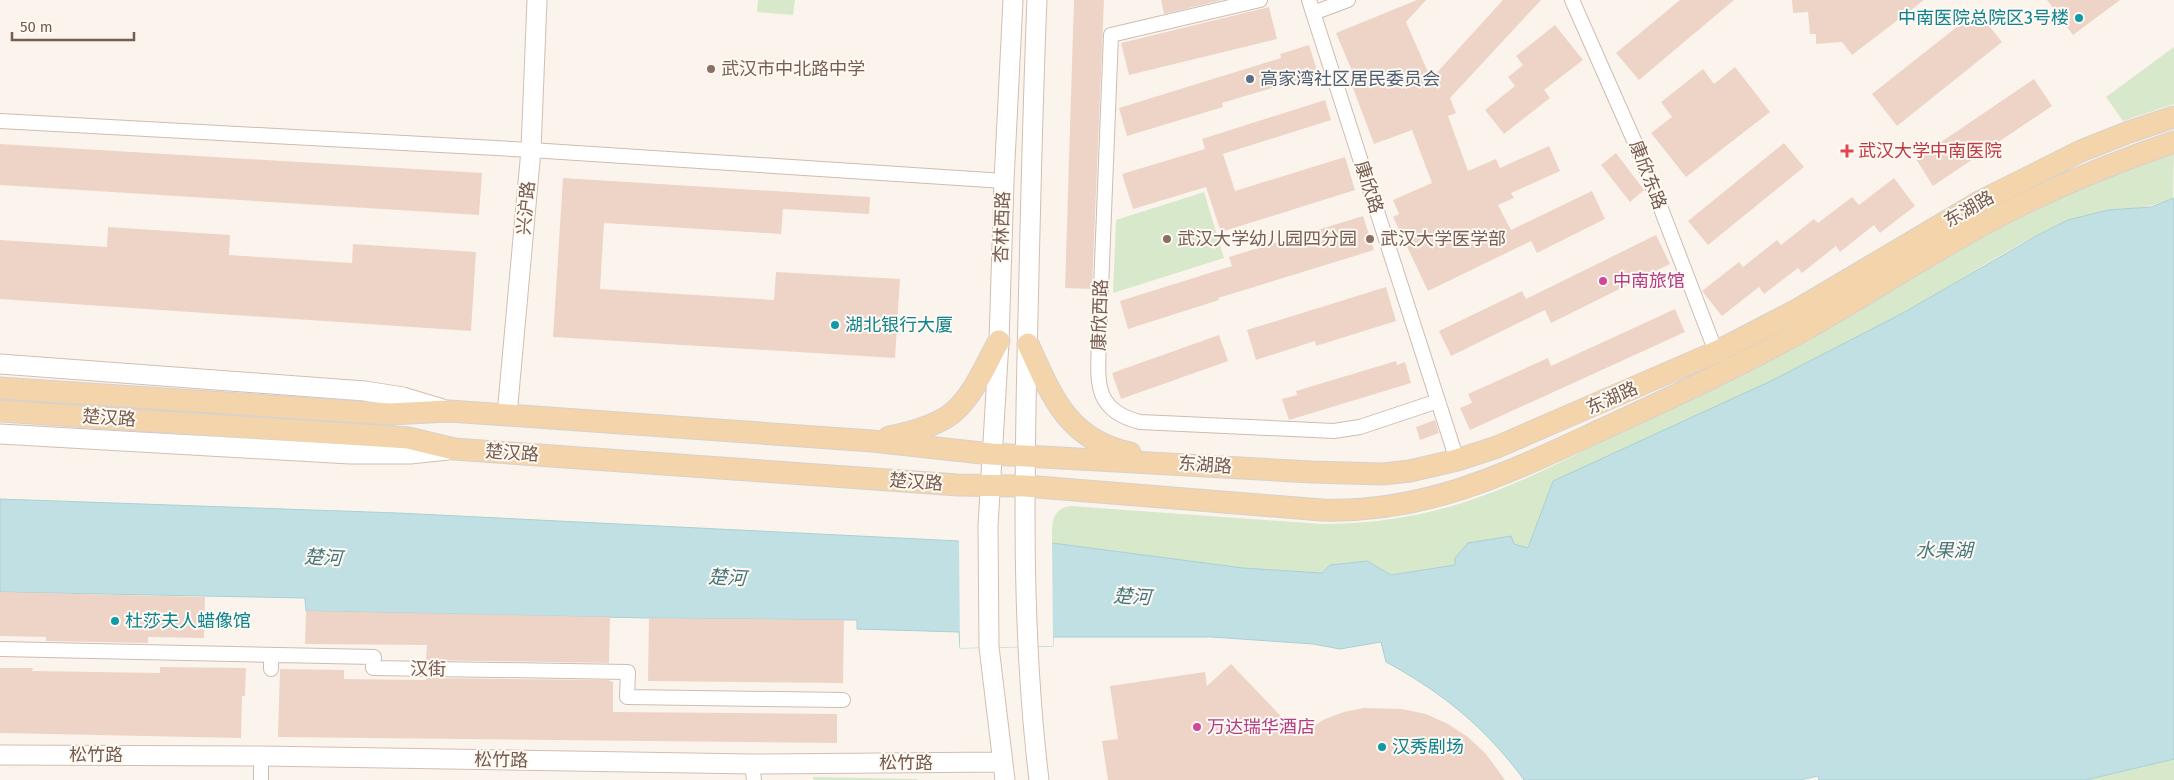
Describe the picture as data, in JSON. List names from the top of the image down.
{
  "streets": {
    "main road": [
      "兴沪路",
      "东湖路",
      "杏林西路",
      "楚汉路",
      "松竹路"
    ],
    "street": [
      "康欣东路",
      "康欣路",
      "康欣西路",
      "汉街"
    ]
  },
  "crossings": [
    ["康欣东路", "东湖路"],
    ["康欣路", "东湖路"],
    ["康欣路", "康欣西路"],
    ["兴沪路", "楚汉路"],
    ["东湖路", "杏林西路"],
    ["东湖路", "楚汉路"],
    ["杏林西路", "楚汉路"]
  ],
  "water": ["水果湖", "楚河"],
  "places": {
    "other": [
      "中南医院总院区3号楼",
      "武汉市中北路中学",
      "高家湾社区居民委员会",
      "武汉大学幼儿园四分园",
      "武汉大学医学部",
      "中南旅馆",
      "湖北银行大厦",
      "杜莎夫人蜡像馆",
      "万达瑞华酒店",
      "汉秀剧场"
    ],
    "health": ["武汉大学中南医院"]
  },
  "scale_bar": "50 m"
}
